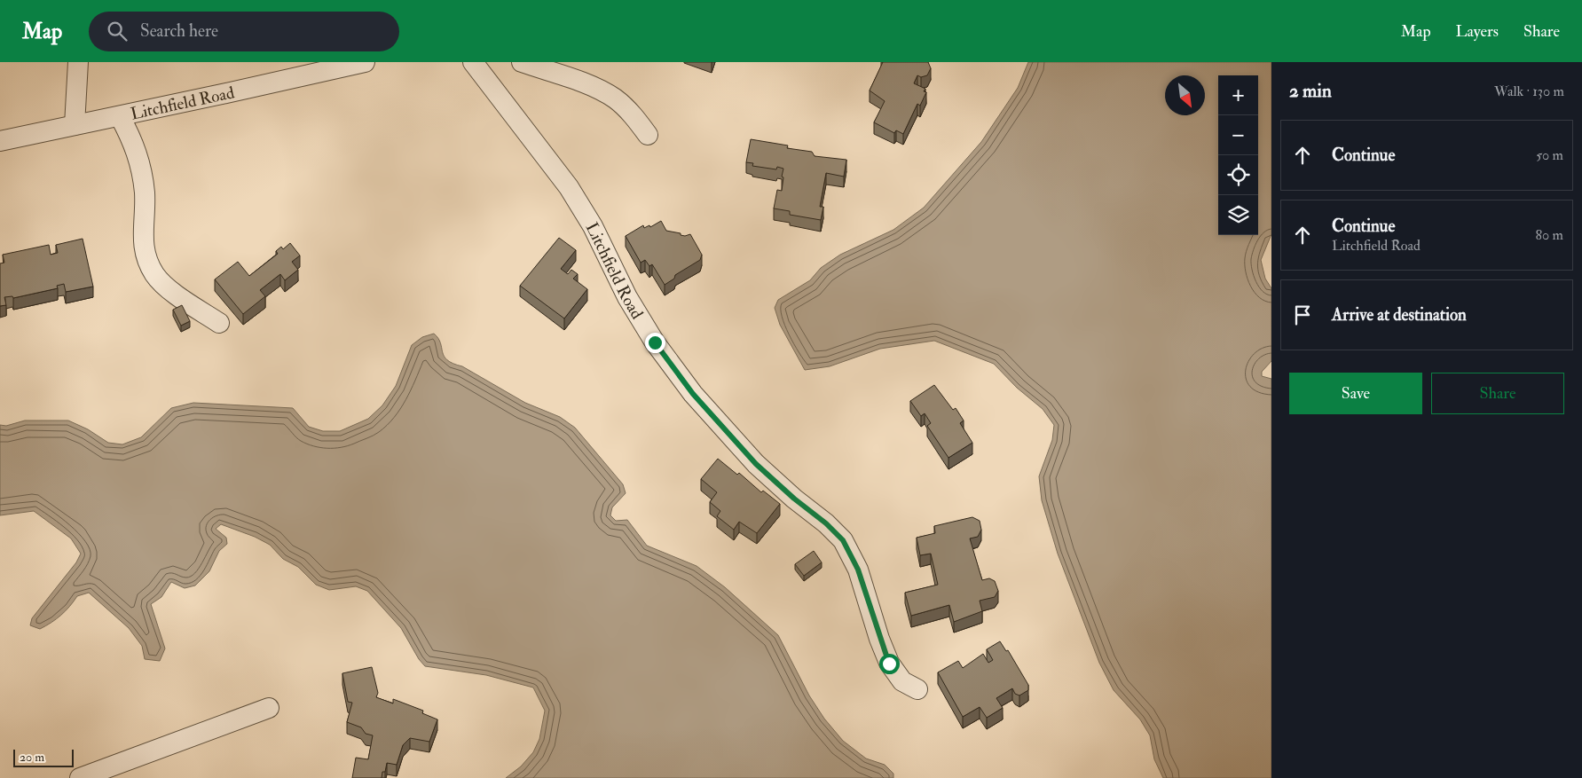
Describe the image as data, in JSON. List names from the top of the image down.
{
  "streets": {
    "street": ["Litchfield Road"]
  },
  "scale_bar": "20 m",
  "north": "bottom right",
  "page": {
    "header": "Map",
    "search": "Search here",
    "nav": ["Map", "Layers", "Share"],
    "heading": ["2 min", "Walk · 130 m"],
    "map_buttons": ["+", "−"],
    "list": [
      ["Continue", "50 m"],
      ["Continue", "Litchfield Road", "80 m"],
      "Arrive at destination"
    ],
    "buttons": ["Save", "Share"],
    "scale": "20 m"
  }
}
